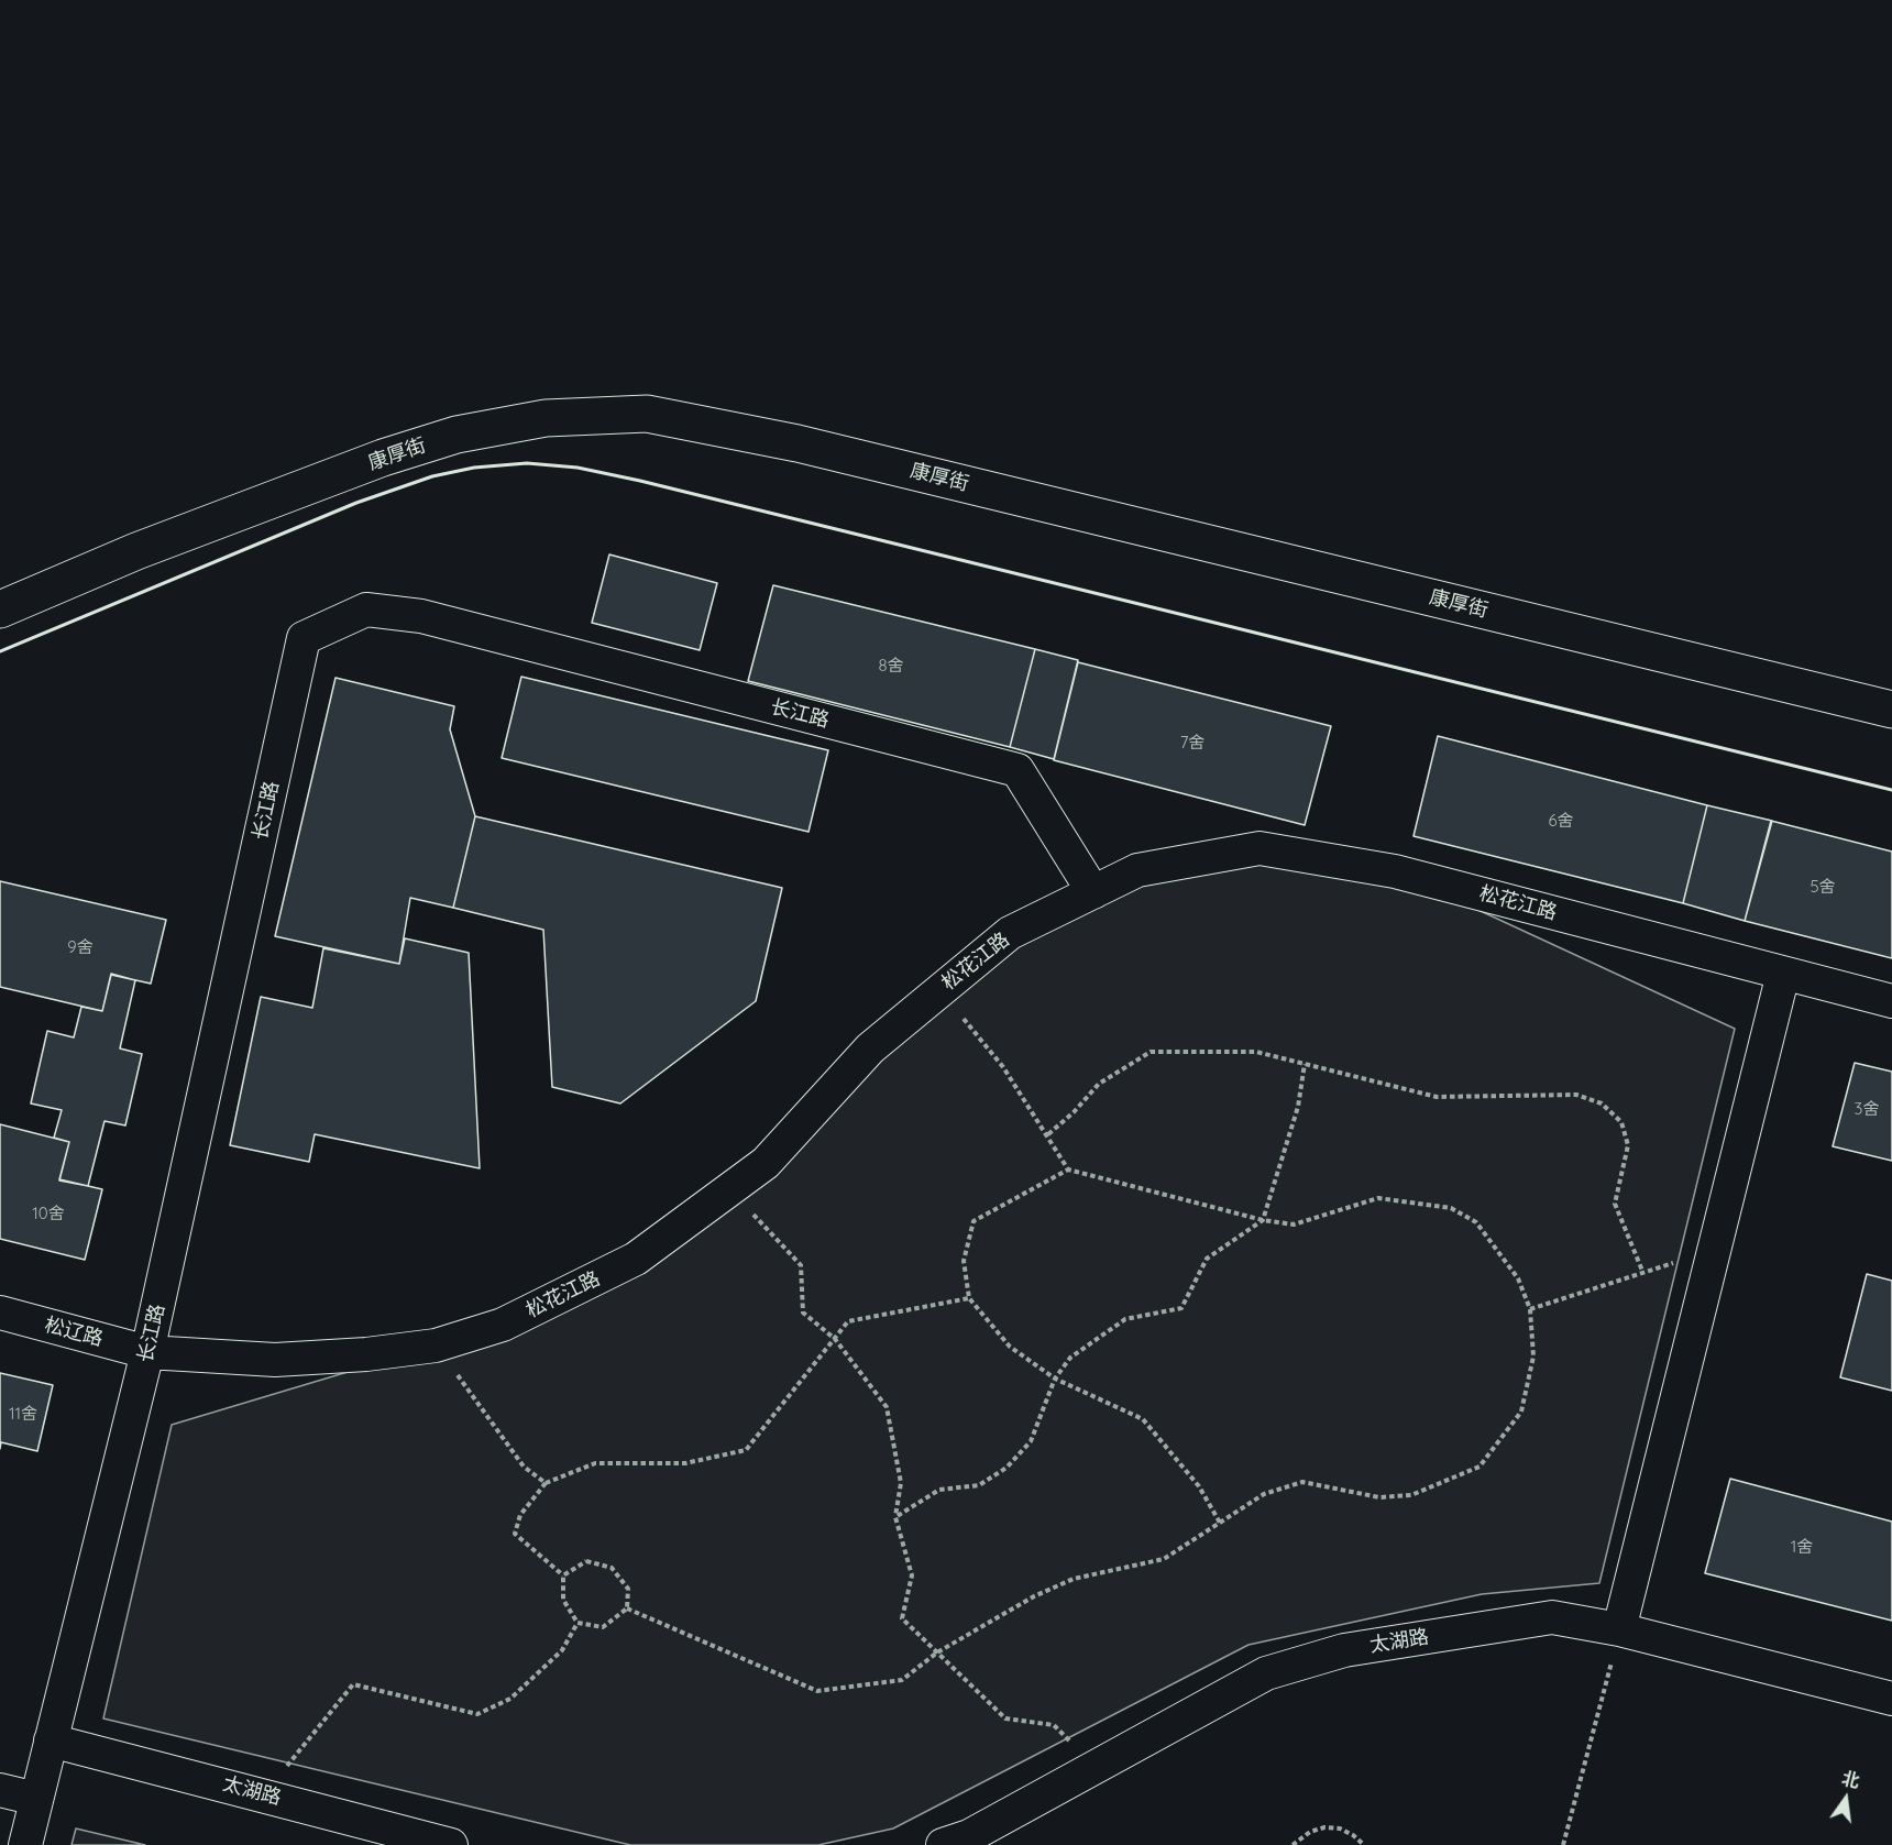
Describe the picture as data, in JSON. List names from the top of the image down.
{
  "streets": {
    "main road": ["康厚街"],
    "street": [
      "长江路",
      "松花江路",
      "松辽路",
      "太湖路"
    ]
  },
  "crossings": [
    ["长江路", "松花江路"],
    ["长江路", "松辽路"],
    ["长江路", "太湖路"],
    ["松花江路", "松辽路"]
  ],
  "house_numbers": [
    "8舍",
    "7舍",
    "6舍",
    "5舍",
    "9舍",
    "3舍",
    "10舍",
    "11舍",
    "1舍"
  ],
  "north": "top"
}
